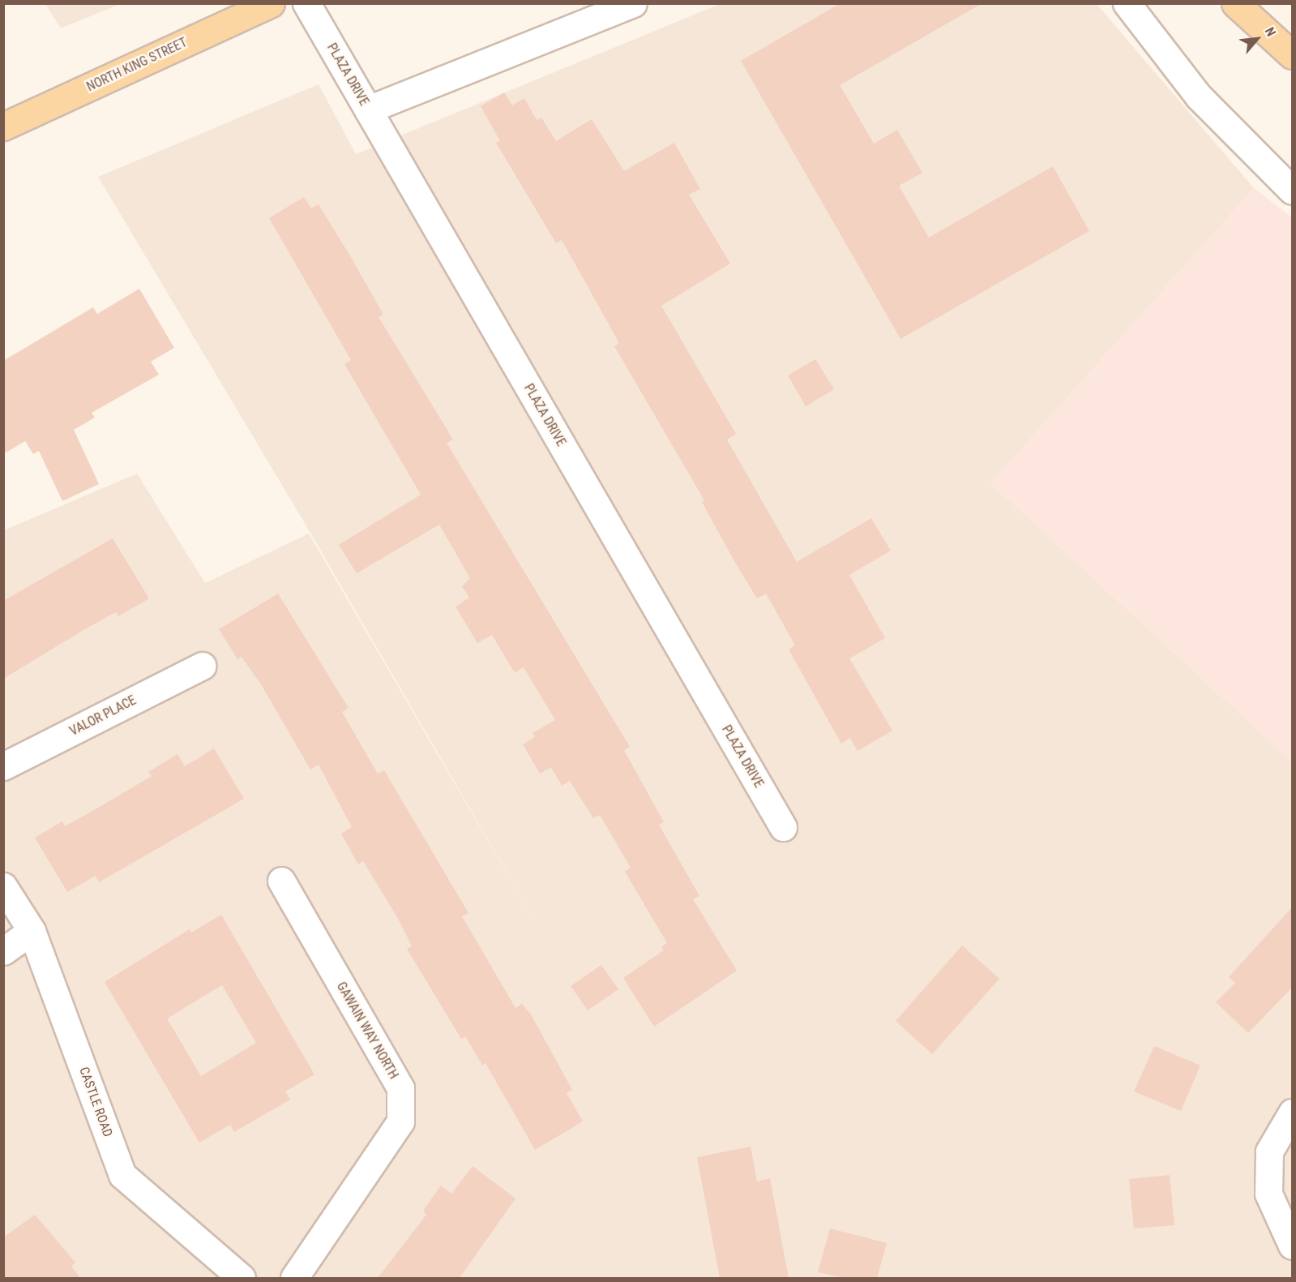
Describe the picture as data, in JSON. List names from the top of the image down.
{
  "streets": {
    "main road": ["NORTH KING STREET"],
    "street": [
      "PLAZA DRIVE",
      "VALOR PLACE",
      "GAWAIN WAY NORTH",
      "CASTLE ROAD"
    ]
  },
  "north": "top right"
}
